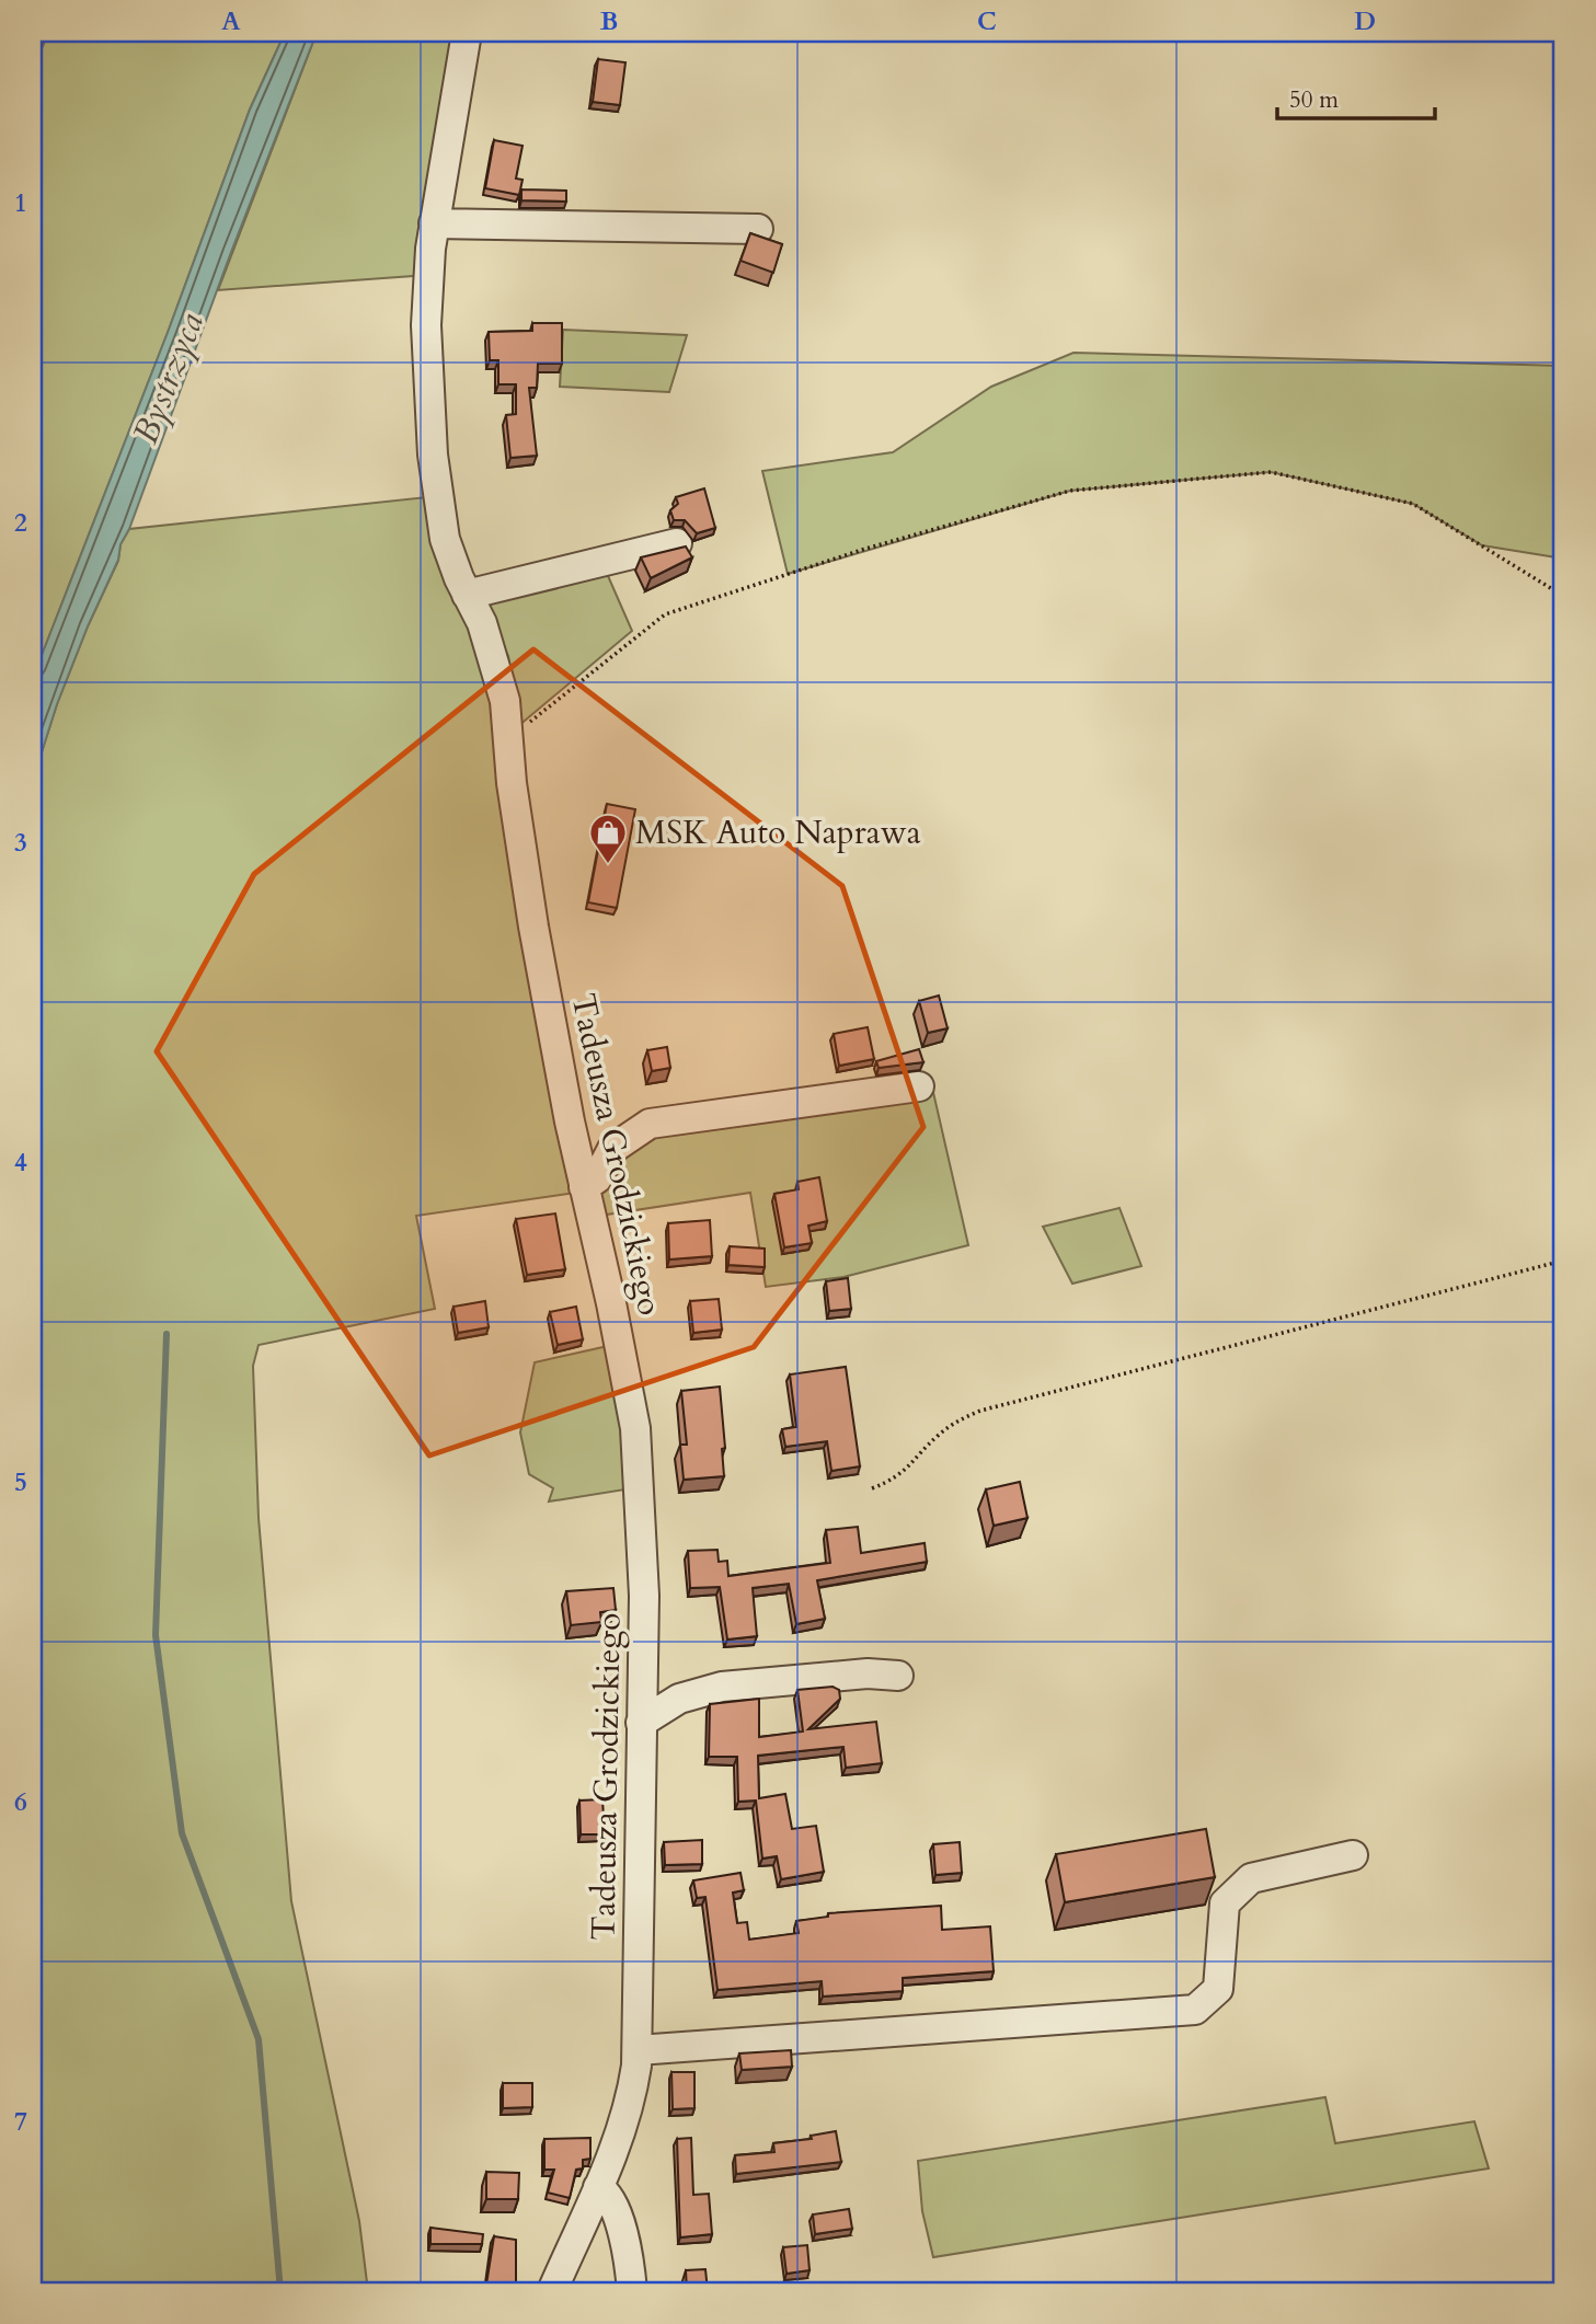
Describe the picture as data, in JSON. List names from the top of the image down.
{
  "streets": {
    "street": ["Tadeusza Grodzickiego"]
  },
  "water": ["Bystrzyca"],
  "places": {
    "shop": ["MSK Auto Naprawa"]
  },
  "scale_bar": "50 m",
  "grid": {
    "columns": [
      "A",
      "B",
      "C",
      "D"
    ],
    "rows": [
      "1",
      "2",
      "3",
      "4",
      "5",
      "6",
      "7"
    ]
  }
}
